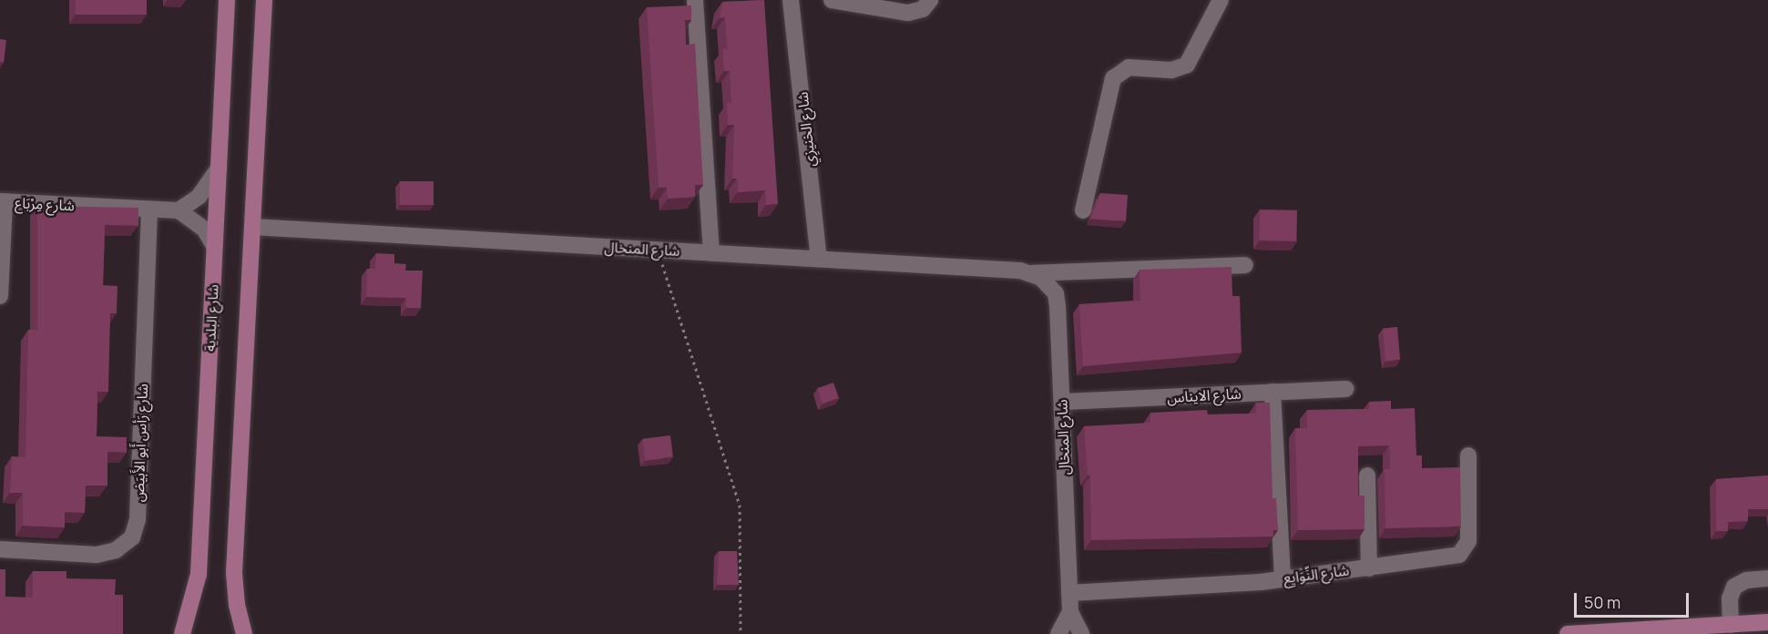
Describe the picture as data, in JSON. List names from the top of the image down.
{
  "streets": {
    "main road": ["شارع البلدية"],
    "street": [
      "شارع الخنيزِي",
      "شارع مِرْبَاع",
      "شارع المنخال",
      "شارع الايناس",
      "شارع رَأس أَبو الأَبيَض",
      "شارع النِّوَايِع"
    ]
  },
  "crossings": [
    ["شارع الخنيزِي", "شارع المنخال"],
    ["شارع مِرْبَاع", "شارع رَأس أَبو الأَبيَض"],
    ["شارع المنخال", "شارع الايناس"],
    ["شارع المنخال", "شارع النِّوَايِع"]
  ],
  "scale_bar": "50 m"
}
